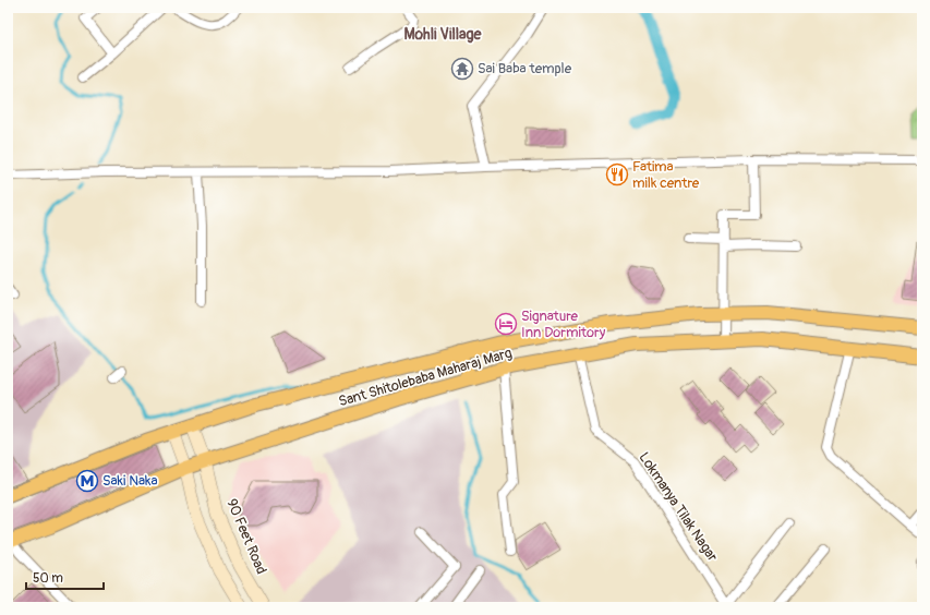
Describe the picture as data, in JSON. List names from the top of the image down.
{
  "streets": {
    "main road": ["Sant Shitolebaba Maharaj Marg"],
    "street": ["Lokmanya Tilak Nagar", "90 Feet Road"]
  },
  "crossings": [
    ["Sant Shitolebaba Maharaj Marg", "Lokmanya Tilak Nagar"],
    ["Sant Shitolebaba Maharaj Marg", "90 Feet Road"]
  ],
  "districts": ["Mohli Village"],
  "places": {
    "temple": ["Sai Baba temple"],
    "restaurant": ["Fatima milk centre"],
    "hotel": ["Signature Inn Dormitory"],
    "metro station": ["Saki Naka"]
  },
  "scale_bar": "50 m"
}
